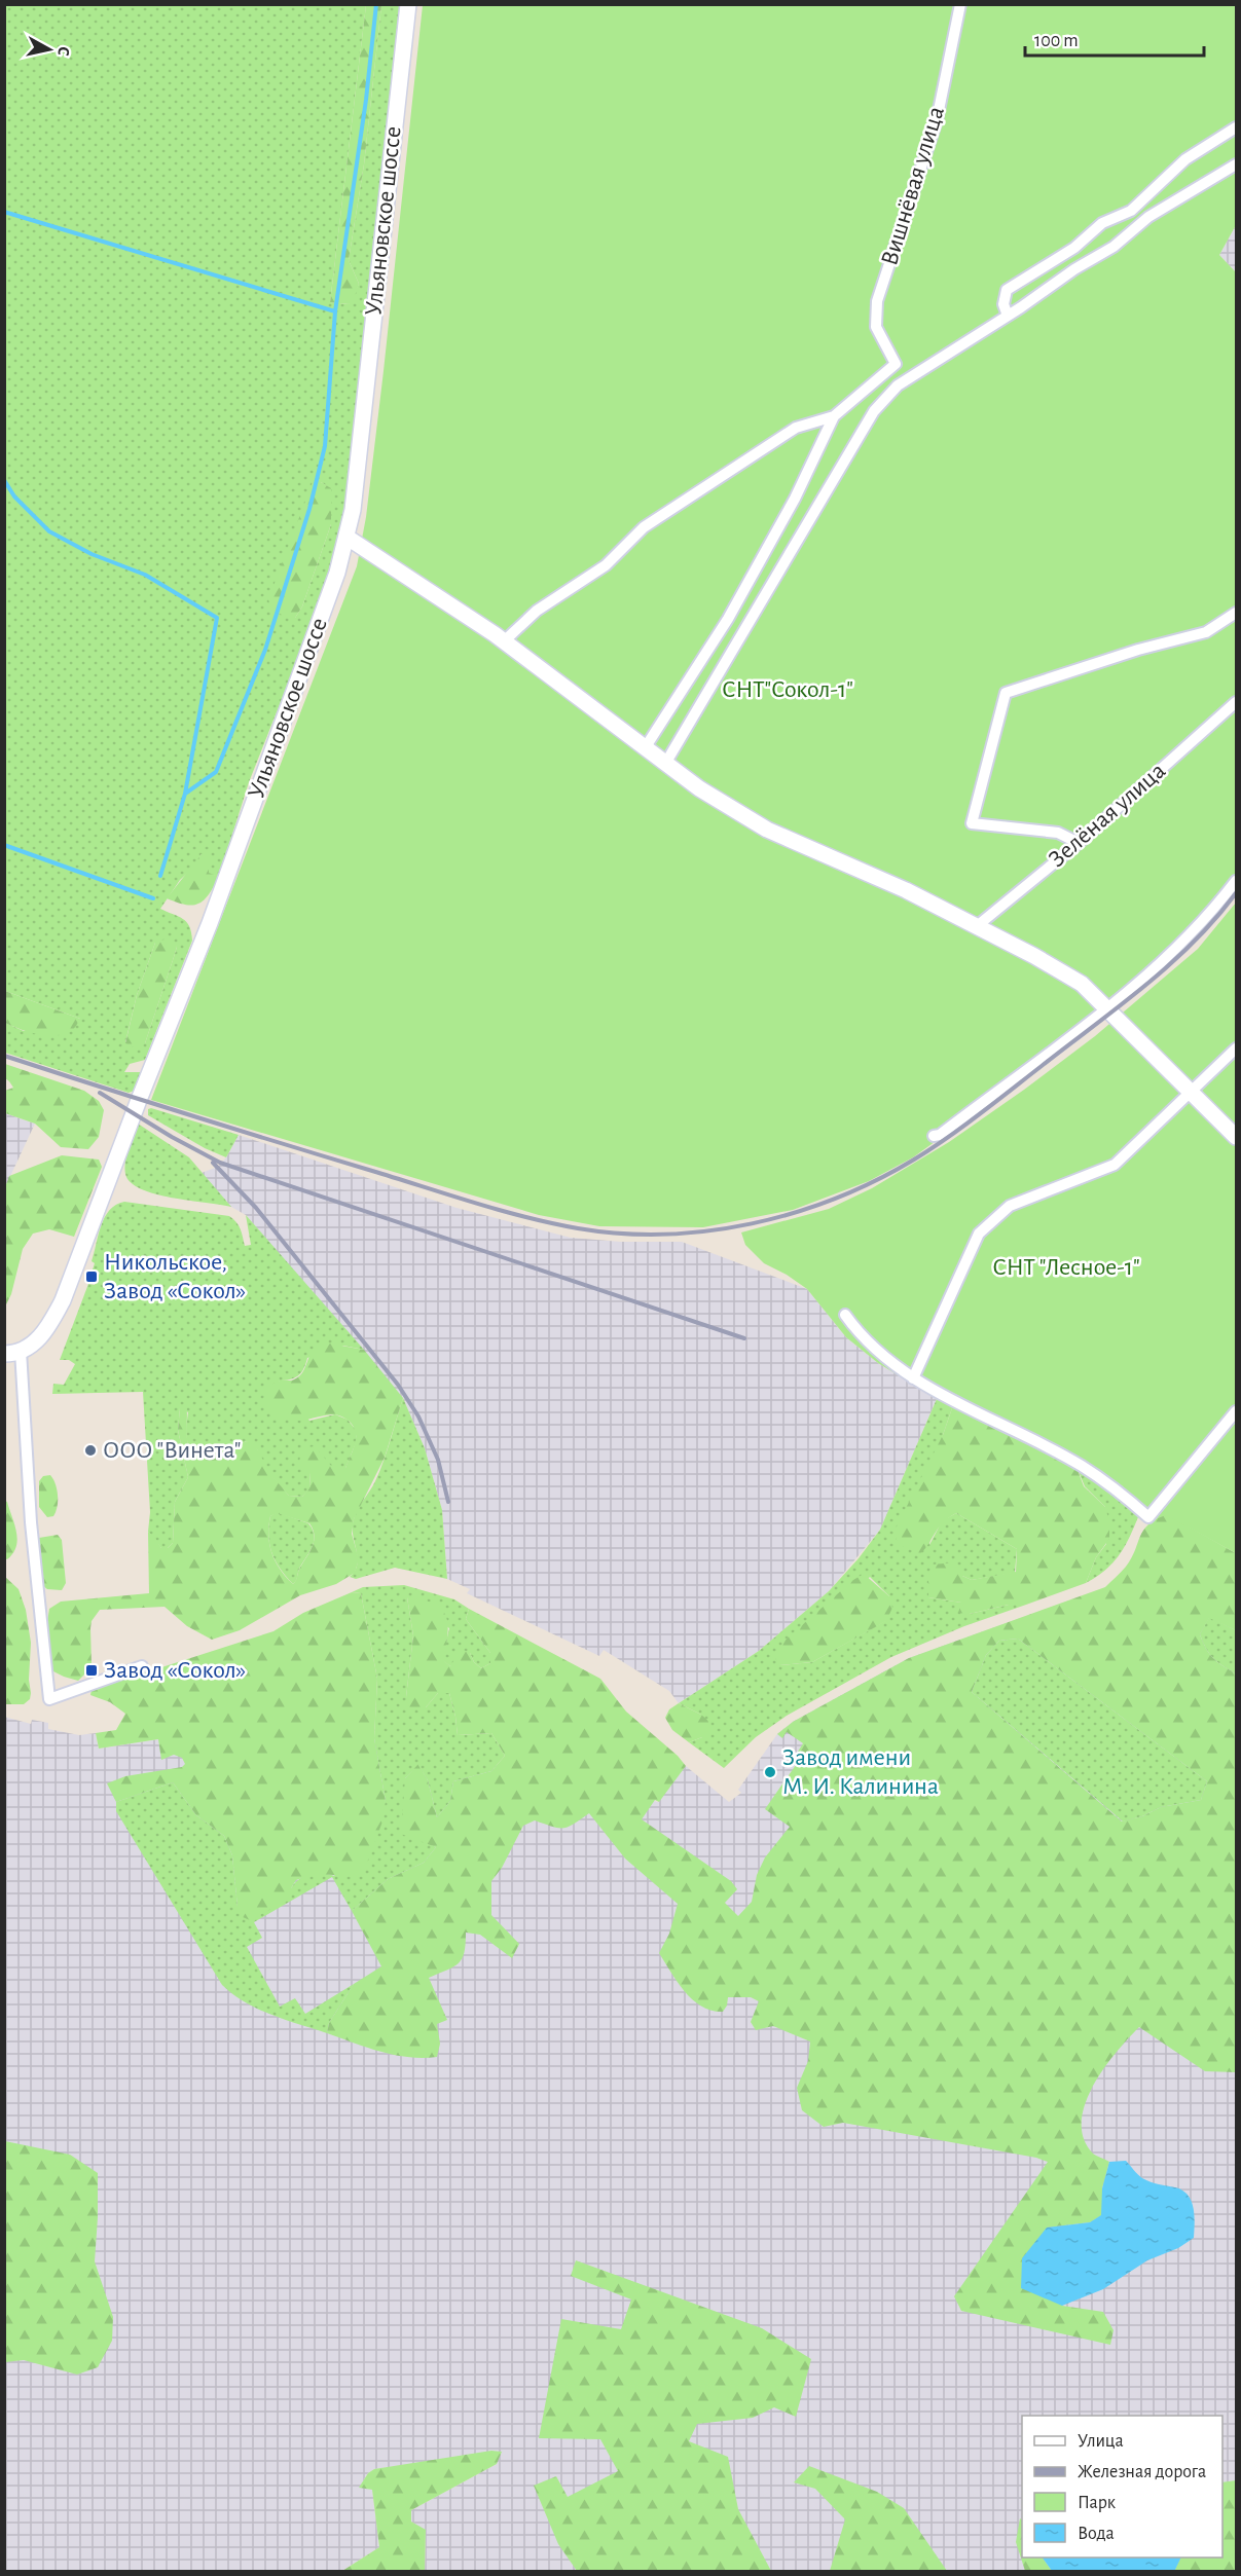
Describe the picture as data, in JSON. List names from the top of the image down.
{
  "streets": {
    "main road": ["Ульяновское шоссе"],
    "street": ["Вишнёвая улица", "Зелёная улица"]
  },
  "parks": ["СНТ\"Сокол-1\"", "СНТ \"Лесное-1\""],
  "places": {
    "transit": ["Никольское, Завод «Сокол»", "Завод «Сокол»"],
    "other": ["ООО \"Винета\"", "Завод имени М. И. Калинина"]
  },
  "legend": [
    "Улица",
    "Железная дорога",
    "Парк",
    "Вода"
  ],
  "scale_bar": "100 m",
  "north": "right"
}
